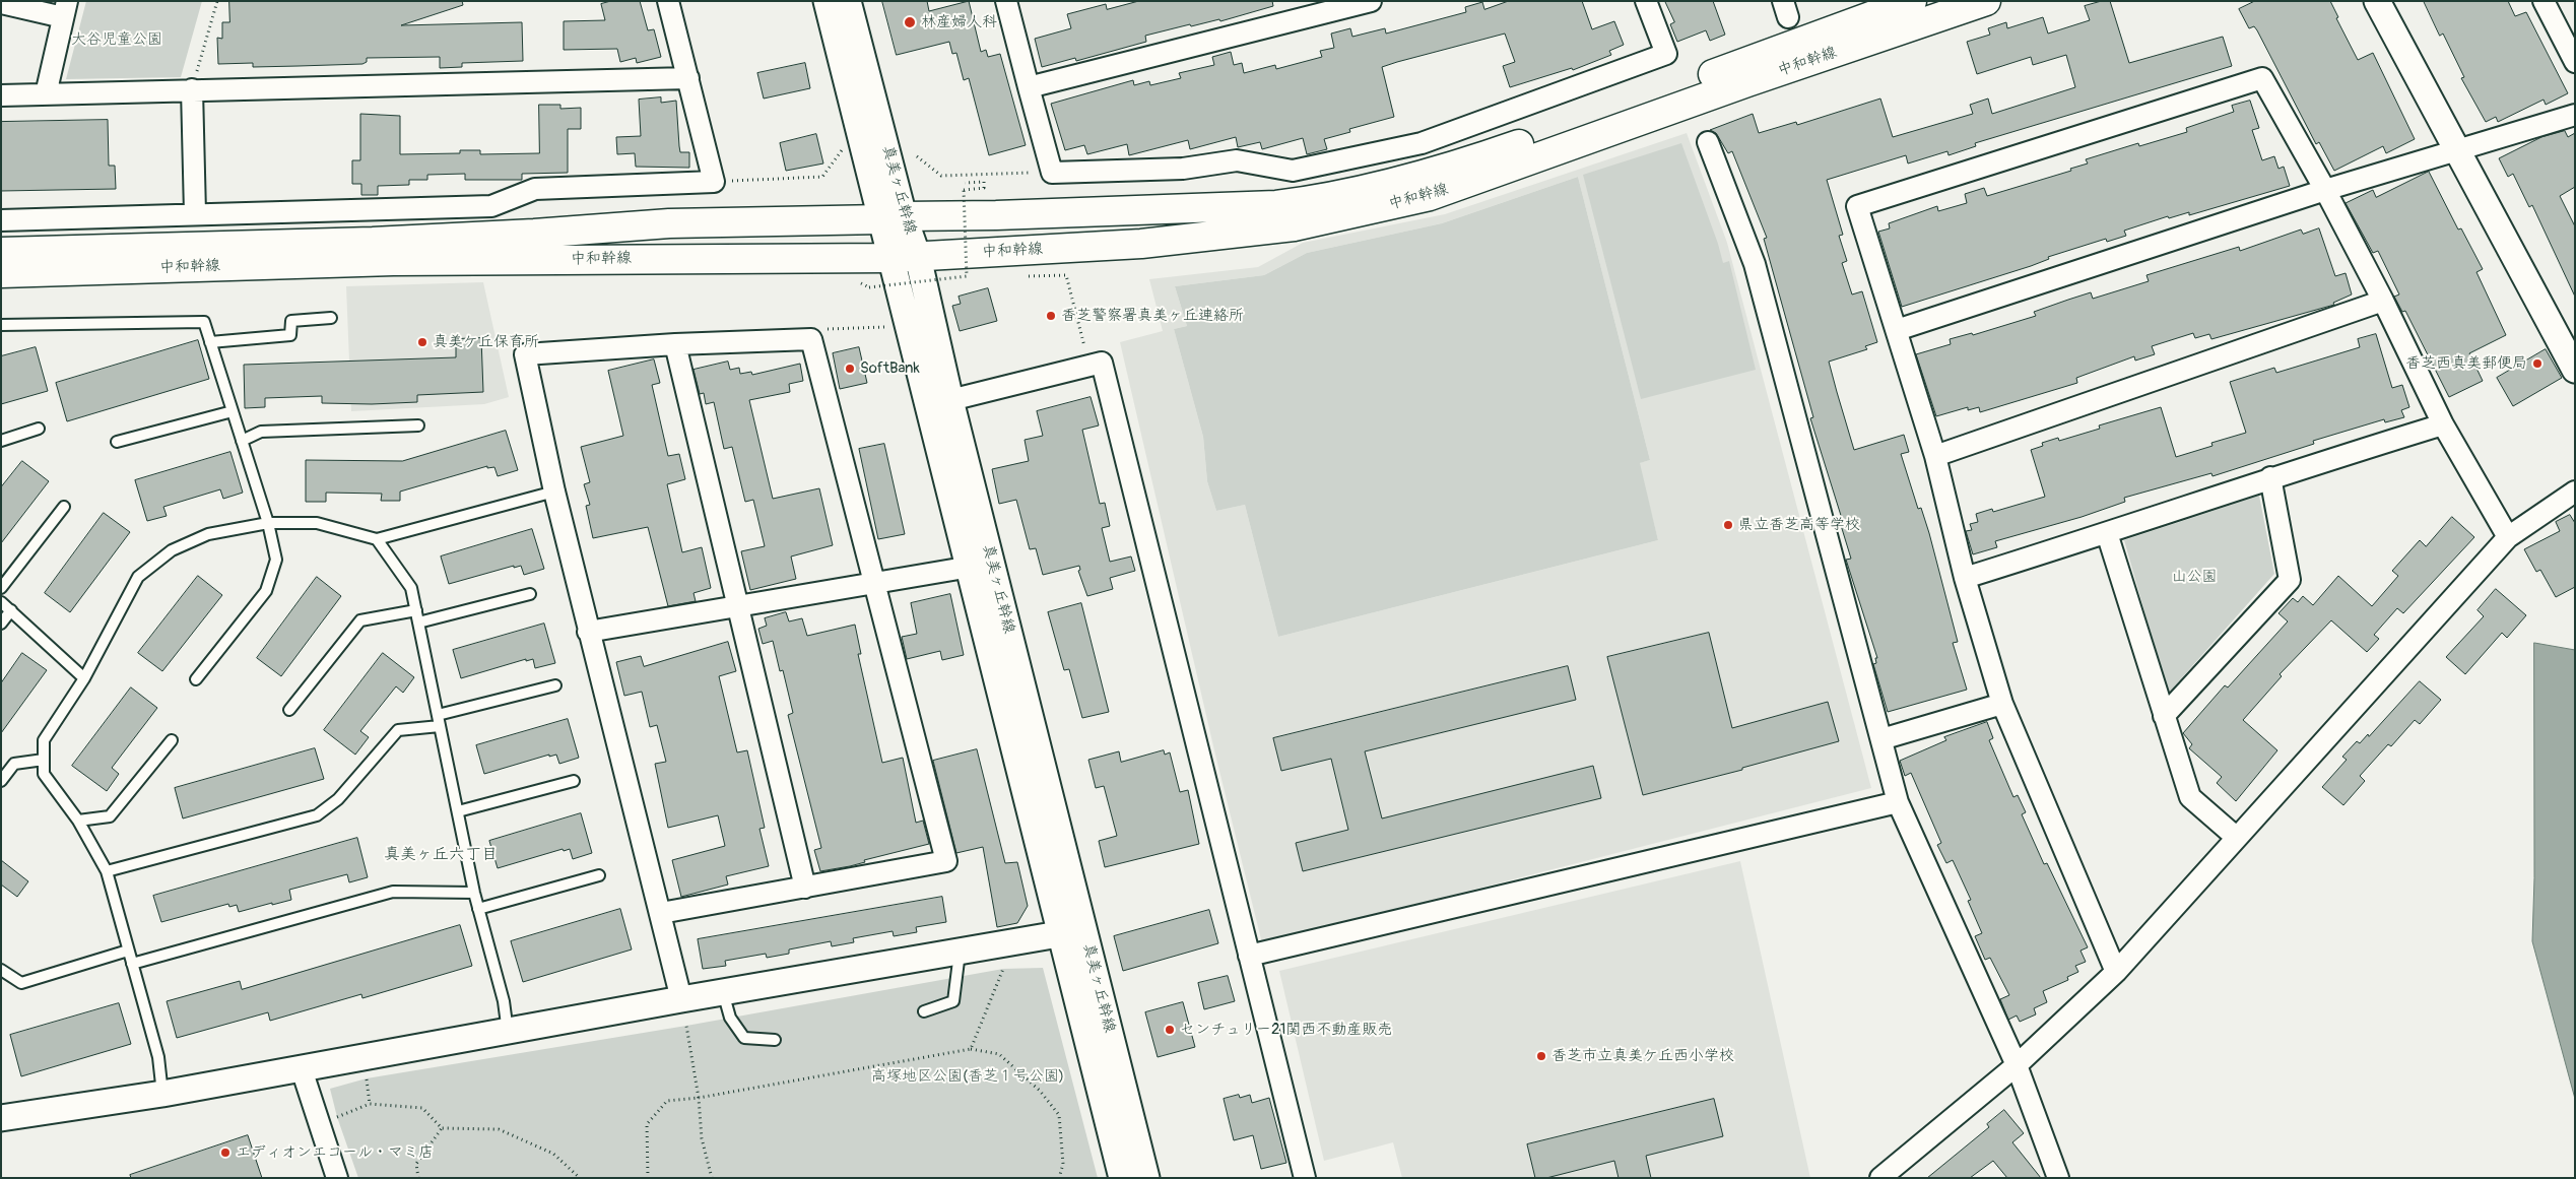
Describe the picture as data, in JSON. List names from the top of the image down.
{
  "streets": {
    "main road": ["中和幹線"],
    "street": ["真美ヶ丘幹線"]
  },
  "crossings": [
    ["中和幹線", "真美ヶ丘幹線"]
  ],
  "districts": ["真美ヶ丘六丁目"],
  "parks": ["大谷児童公園", "山公園", "高塚地区公園(香芝１号公園)"],
  "places": [
    "林産婦人科",
    "香芝警察署真美ヶ丘連絡所",
    "真美ケ丘保育所",
    "香芝西真美郵便局",
    "SoftBank",
    "県立香芝高等学校",
    "センチュリー21関西不動産販売",
    "香芝市立真美ケ丘西小学校",
    "エディオンエコール・マミ店"
  ]
}
